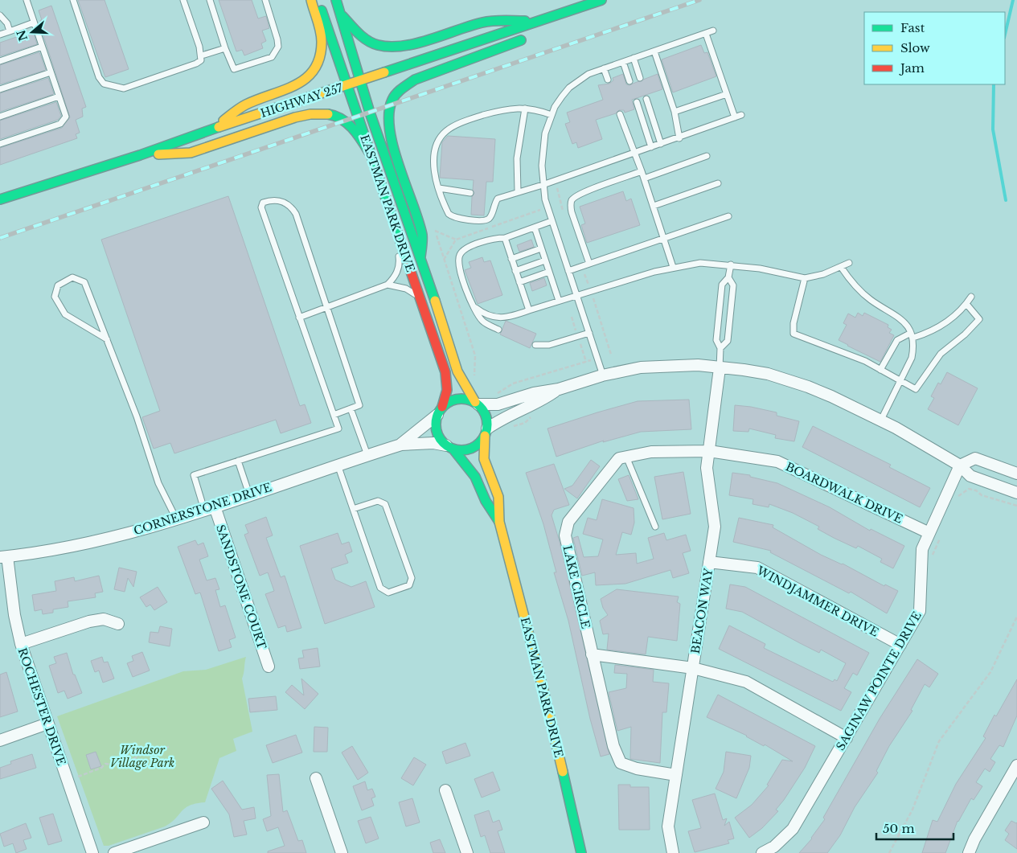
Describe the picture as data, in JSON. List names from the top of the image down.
{
  "streets": {
    "main road": ["HIGHWAY 257", "EASTMAN PARK DRIVE"],
    "street": [
      "BOARDWALK DRIVE",
      "CORNERSTONE DRIVE",
      "SANDSTONE COURT",
      "LAKE CIRCLE",
      "WINDJAMMER DRIVE",
      "BEACON WAY",
      "SAGINAW POINTE DRIVE",
      "ROCHESTER DRIVE"
    ]
  },
  "crossings": [
    ["HIGHWAY 257", "EASTMAN PARK DRIVE"],
    ["EASTMAN PARK DRIVE", "CORNERSTONE DRIVE"],
    ["BOARDWALK DRIVE", "LAKE CIRCLE"],
    ["BOARDWALK DRIVE", "BEACON WAY"],
    ["BOARDWALK DRIVE", "SAGINAW POINTE DRIVE"],
    ["CORNERSTONE DRIVE", "SANDSTONE COURT"],
    ["CORNERSTONE DRIVE", "ROCHESTER DRIVE"],
    ["LAKE CIRCLE", "BEACON WAY"],
    ["WINDJAMMER DRIVE", "BEACON WAY"],
    ["WINDJAMMER DRIVE", "SAGINAW POINTE DRIVE"]
  ],
  "parks": ["Windsor Village Park"],
  "legend": ["Fast", "Slow", "Jam"],
  "scale_bar": "50 m",
  "north": "left"
}
